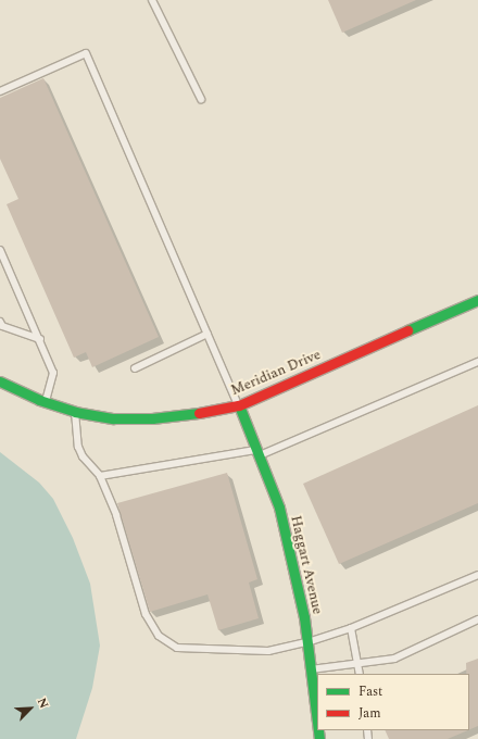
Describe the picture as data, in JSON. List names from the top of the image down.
{
  "streets": {
    "street": ["Meridian Drive", "Haggart Avenue"]
  },
  "crossings": [
    ["Meridian Drive", "Haggart Avenue"]
  ],
  "legend": ["Fast", "Jam"],
  "north": "top right"
}
